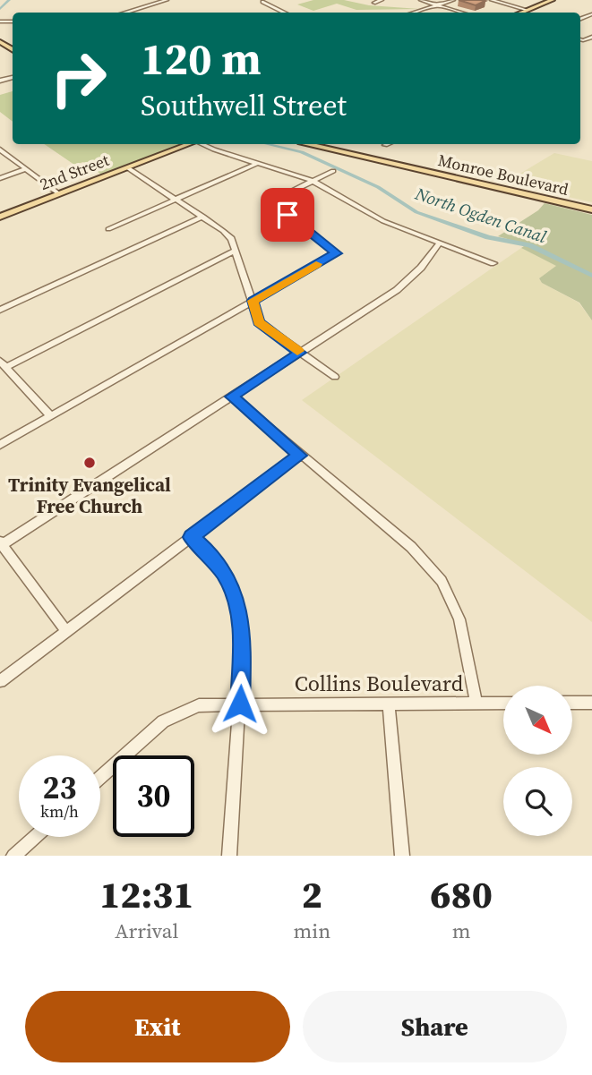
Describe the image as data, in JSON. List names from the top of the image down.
{
  "streets": {
    "main road": ["2nd Street", "Monroe Boulevard"],
    "street": ["Collins Boulevard"]
  },
  "water": ["North Ogden Canal"],
  "places": ["Trinity Evangelical Free Church"],
  "north": "bottom right",
  "page": {
    "turn": ["120 m", "Southwell Street"],
    "speed": "23 km/h",
    "limit": "30",
    "eta": [
      "12:31",
      "Arrival",
      "2",
      "min",
      "680",
      "m"
    ],
    "buttons": ["Exit", "Share"]
  }
}
